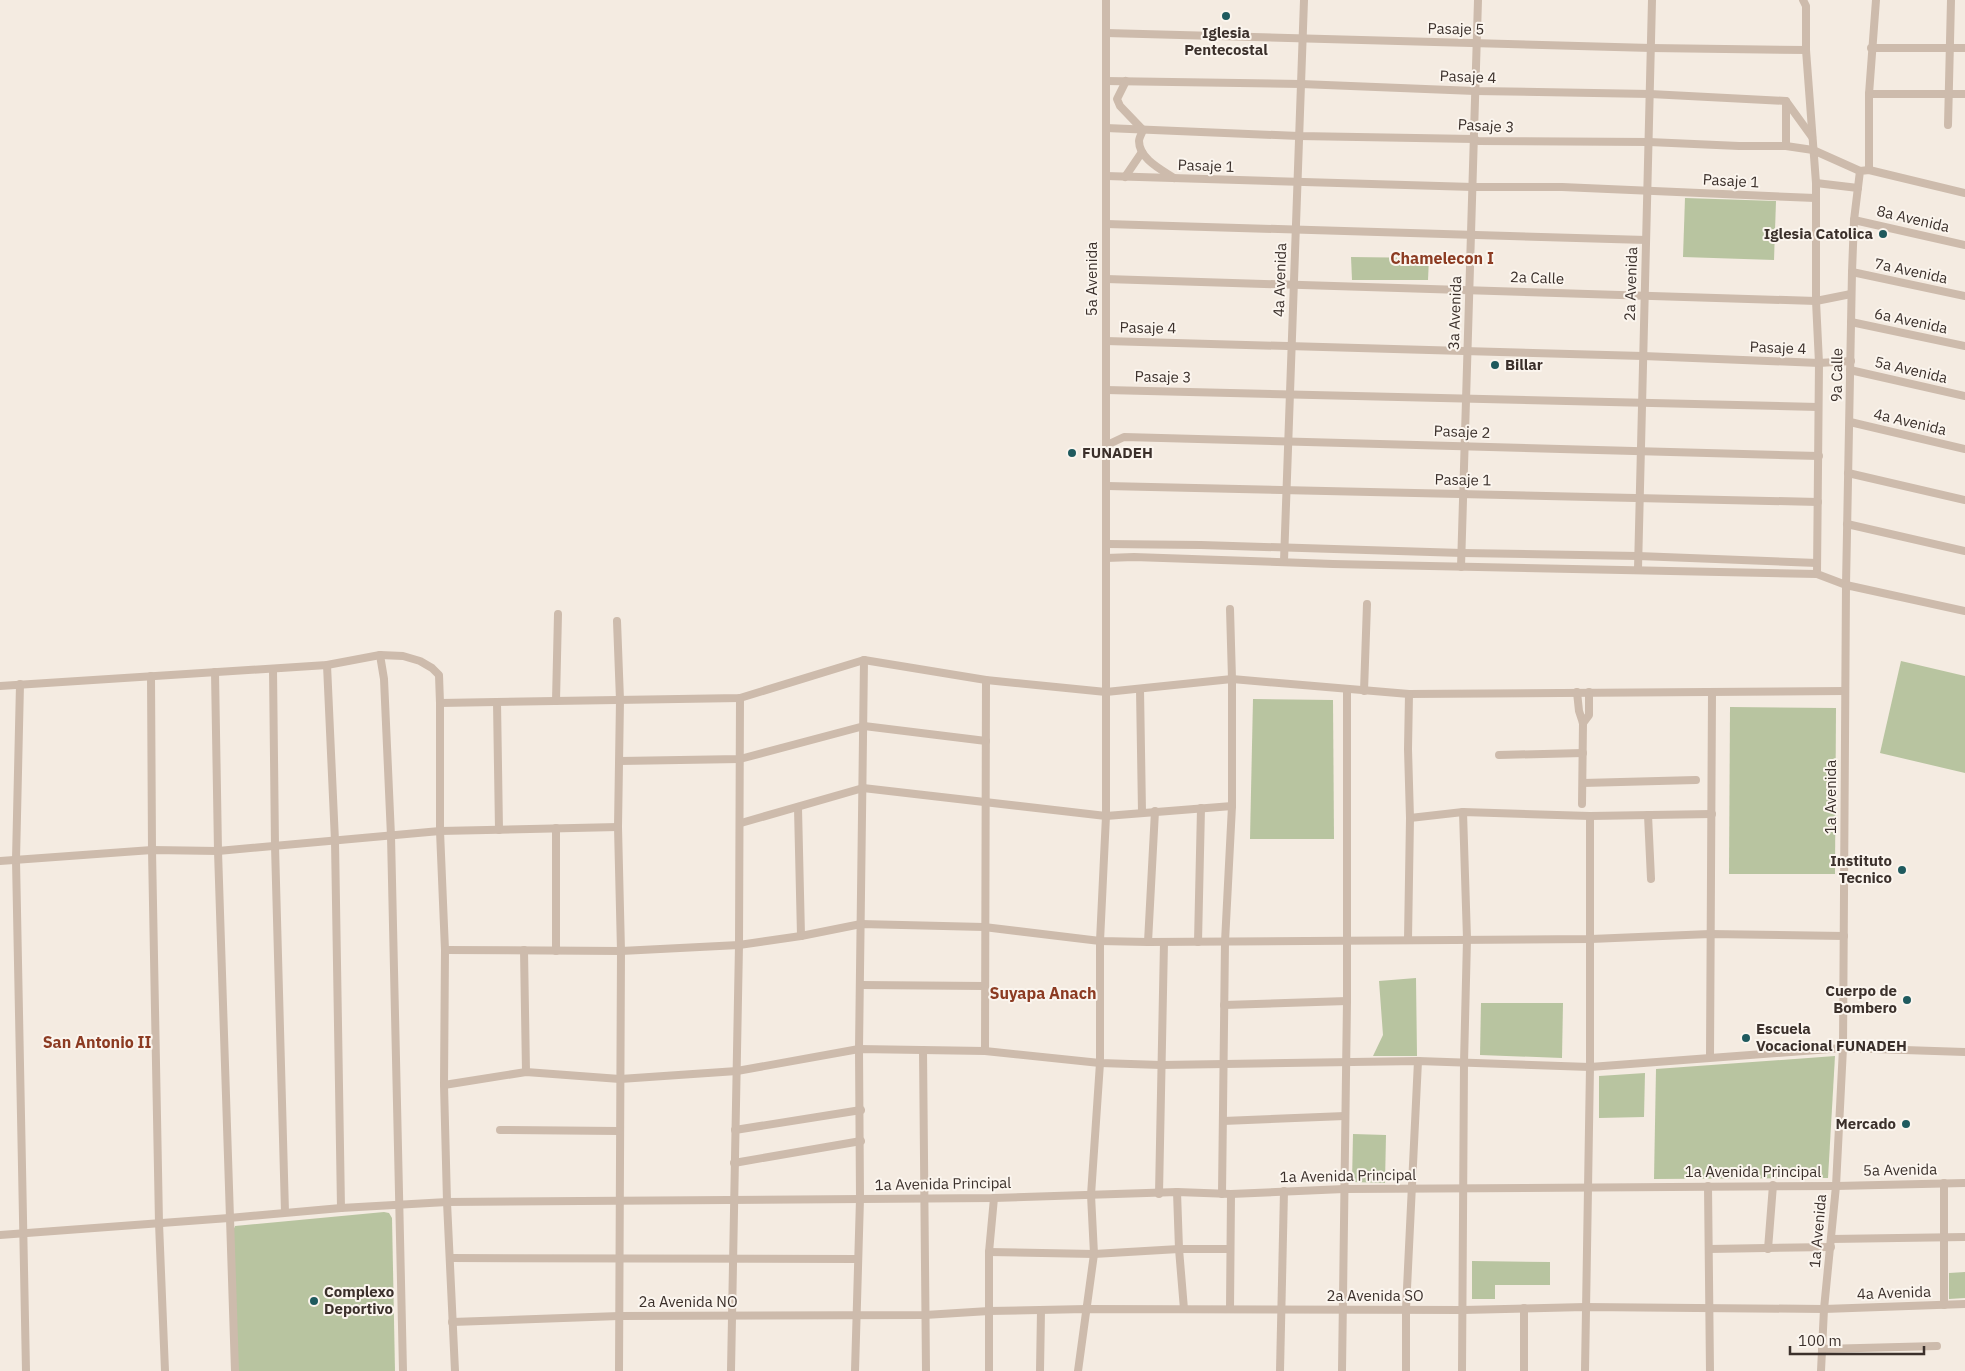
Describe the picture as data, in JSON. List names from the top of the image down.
{
  "streets": {
    "street": [
      "Pasaje 5",
      "Pasaje 4",
      "Pasaje 3",
      "Pasaje 1",
      "8a Avenida",
      "7a Avenida",
      "2a Calle",
      "5a Avenida",
      "4a Avenida",
      "2a Avenida",
      "3a Avenida",
      "6a Avenida",
      "9a Calle",
      "Pasaje 2",
      "1a Avenida",
      "1a Avenida Principal",
      "2a Avenida SO",
      "2a Avenida NO"
    ]
  },
  "crossings": [
    ["Pasaje 5", "5a Avenida"],
    ["Pasaje 5", "4a Avenida"],
    ["Pasaje 5", "2a Avenida"],
    ["Pasaje 5", "3a Avenida"],
    ["Pasaje 4", "5a Avenida"],
    ["Pasaje 4", "4a Avenida"],
    ["Pasaje 4", "2a Avenida"],
    ["Pasaje 4", "3a Avenida"],
    ["Pasaje 4", "9a Calle"],
    ["Pasaje 3", "5a Avenida"],
    ["Pasaje 3", "4a Avenida"],
    ["Pasaje 3", "2a Avenida"],
    ["Pasaje 3", "3a Avenida"],
    ["Pasaje 3", "9a Calle"],
    ["Pasaje 1", "5a Avenida"],
    ["Pasaje 1", "4a Avenida"],
    ["Pasaje 1", "2a Avenida"],
    ["Pasaje 1", "3a Avenida"],
    ["8a Avenida", "9a Calle"],
    ["7a Avenida", "9a Calle"],
    ["2a Calle", "5a Avenida"],
    ["2a Calle", "4a Avenida"],
    ["2a Calle", "2a Avenida"],
    ["2a Calle", "3a Avenida"],
    ["2a Calle", "9a Calle"],
    ["5a Avenida", "9a Calle"],
    ["5a Avenida", "Pasaje 2"],
    ["5a Avenida", "1a Avenida"],
    ["5a Avenida", "1a Avenida Principal"],
    ["5a Avenida", "2a Avenida SO"],
    ["4a Avenida", "9a Calle"],
    ["4a Avenida", "Pasaje 2"],
    ["4a Avenida", "1a Avenida"],
    ["4a Avenida", "2a Avenida SO"],
    ["2a Avenida", "Pasaje 2"],
    ["3a Avenida", "Pasaje 2"],
    ["6a Avenida", "9a Calle"],
    ["9a Calle", "1a Avenida"],
    ["1a Avenida", "1a Avenida Principal"],
    ["1a Avenida", "2a Avenida SO"],
    ["2a Avenida SO", "2a Avenida NO"]
  ],
  "districts": ["Chamelecon I", "Suyapa Anach", "San Antonio II"],
  "places": [
    "Iglesia Pentecostal",
    "Iglesia Catolica",
    "Billar",
    "FUNADEH",
    "Instituto Tecnico",
    "Cuerpo de Bombero",
    "Escuela Vocacional FUNADEH",
    "Mercado",
    "Complexo Deportivo"
  ],
  "scale_bar": "100 m"
}
